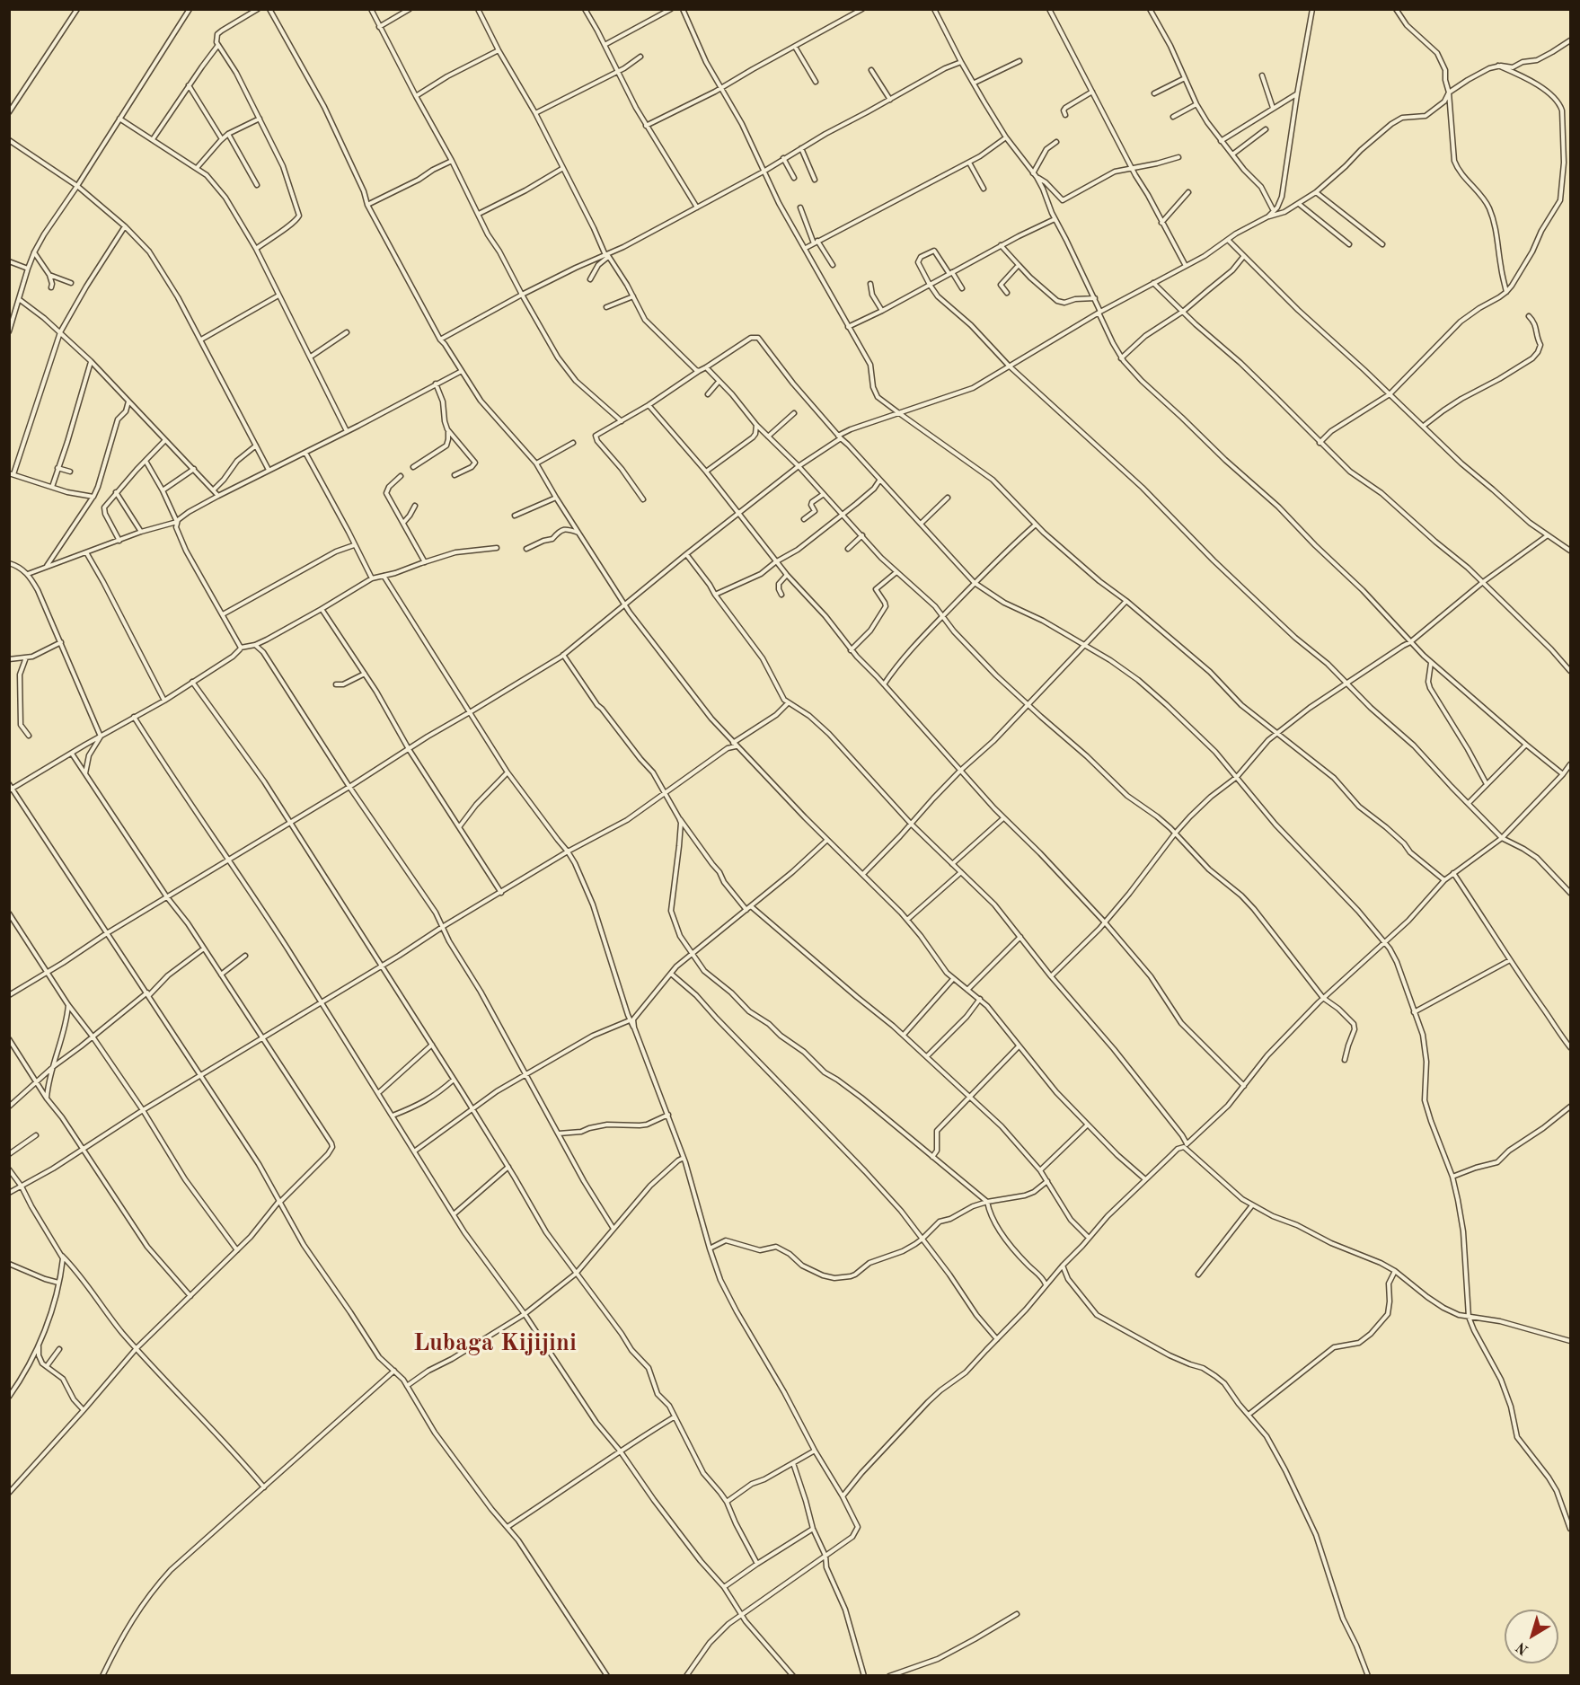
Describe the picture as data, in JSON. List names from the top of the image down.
{
  "districts": ["Lubaga Kijijini"],
  "north": "bottom left"
}
